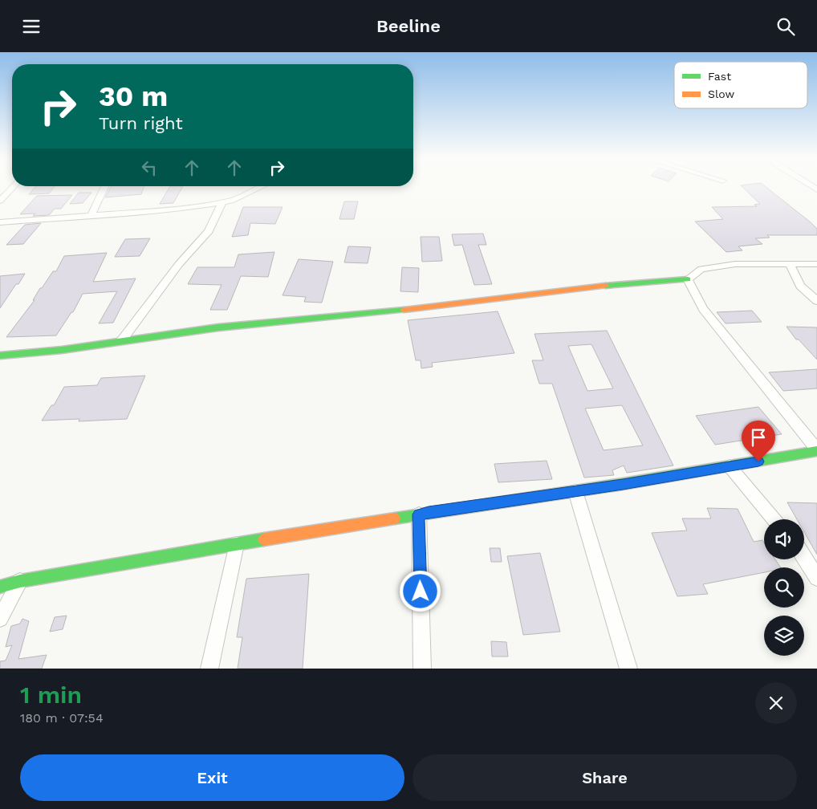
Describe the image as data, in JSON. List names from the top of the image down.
{
  "legend": ["Fast", "Slow"],
  "page": {
    "header": "Beeline",
    "turn": ["30 m", "Turn right"],
    "heading": ["1 min", "180 m · 07:54"],
    "buttons": ["Exit", "Share"]
  }
}
